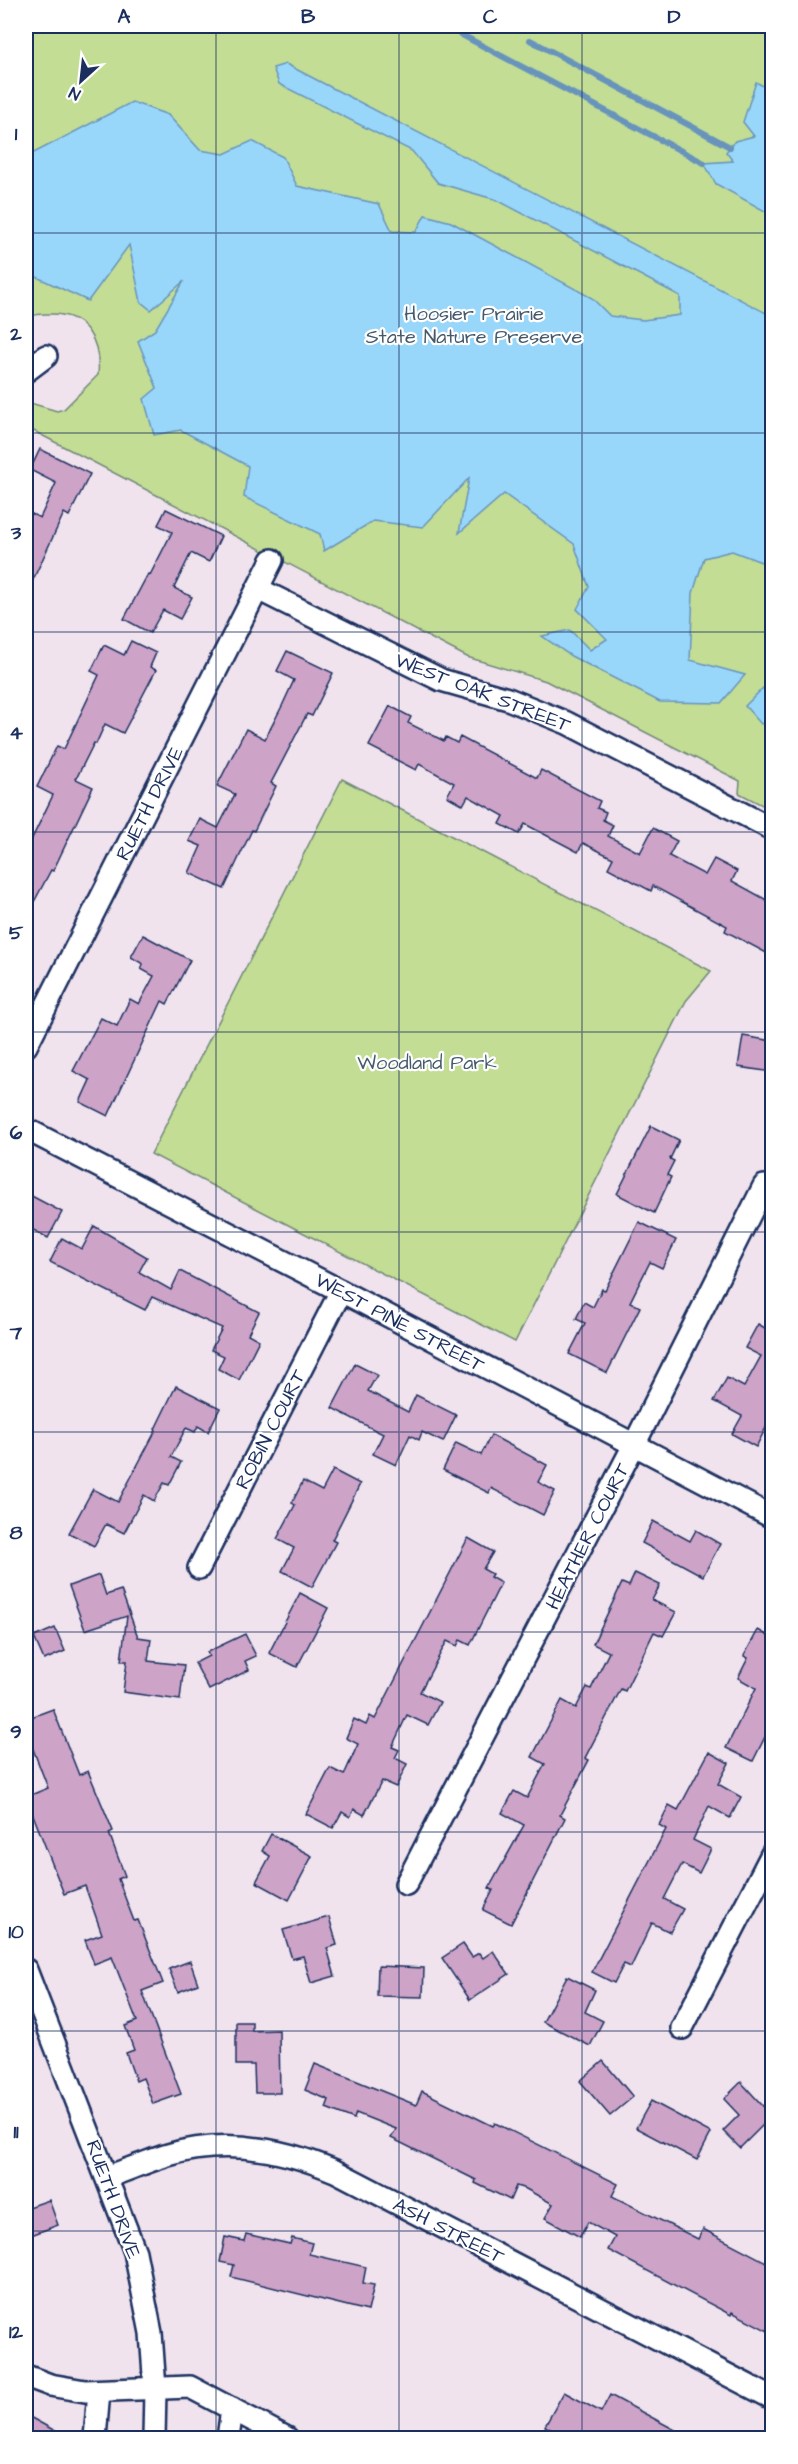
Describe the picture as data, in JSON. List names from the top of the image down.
{
  "streets": {
    "street": [
      "WEST OAK STREET",
      "RUETH DRIVE",
      "WEST PINE STREET",
      "ROBIN COURT",
      "HEATHER COURT",
      "ASH STREET"
    ]
  },
  "crossings": [
    ["WEST OAK STREET", "RUETH DRIVE"],
    ["RUETH DRIVE", "ASH STREET"],
    ["WEST PINE STREET", "ROBIN COURT"],
    ["WEST PINE STREET", "HEATHER COURT"]
  ],
  "parks": ["Hoosier Prairie State Nature Preserve", "Woodland Park"],
  "north": "bottom left",
  "grid": {
    "columns": [
      "A",
      "B",
      "C",
      "D"
    ],
    "rows": [
      "1",
      "2",
      "3",
      "4",
      "5",
      "6",
      "7",
      "8",
      "9",
      "10",
      "11",
      "12"
    ]
  }
}
